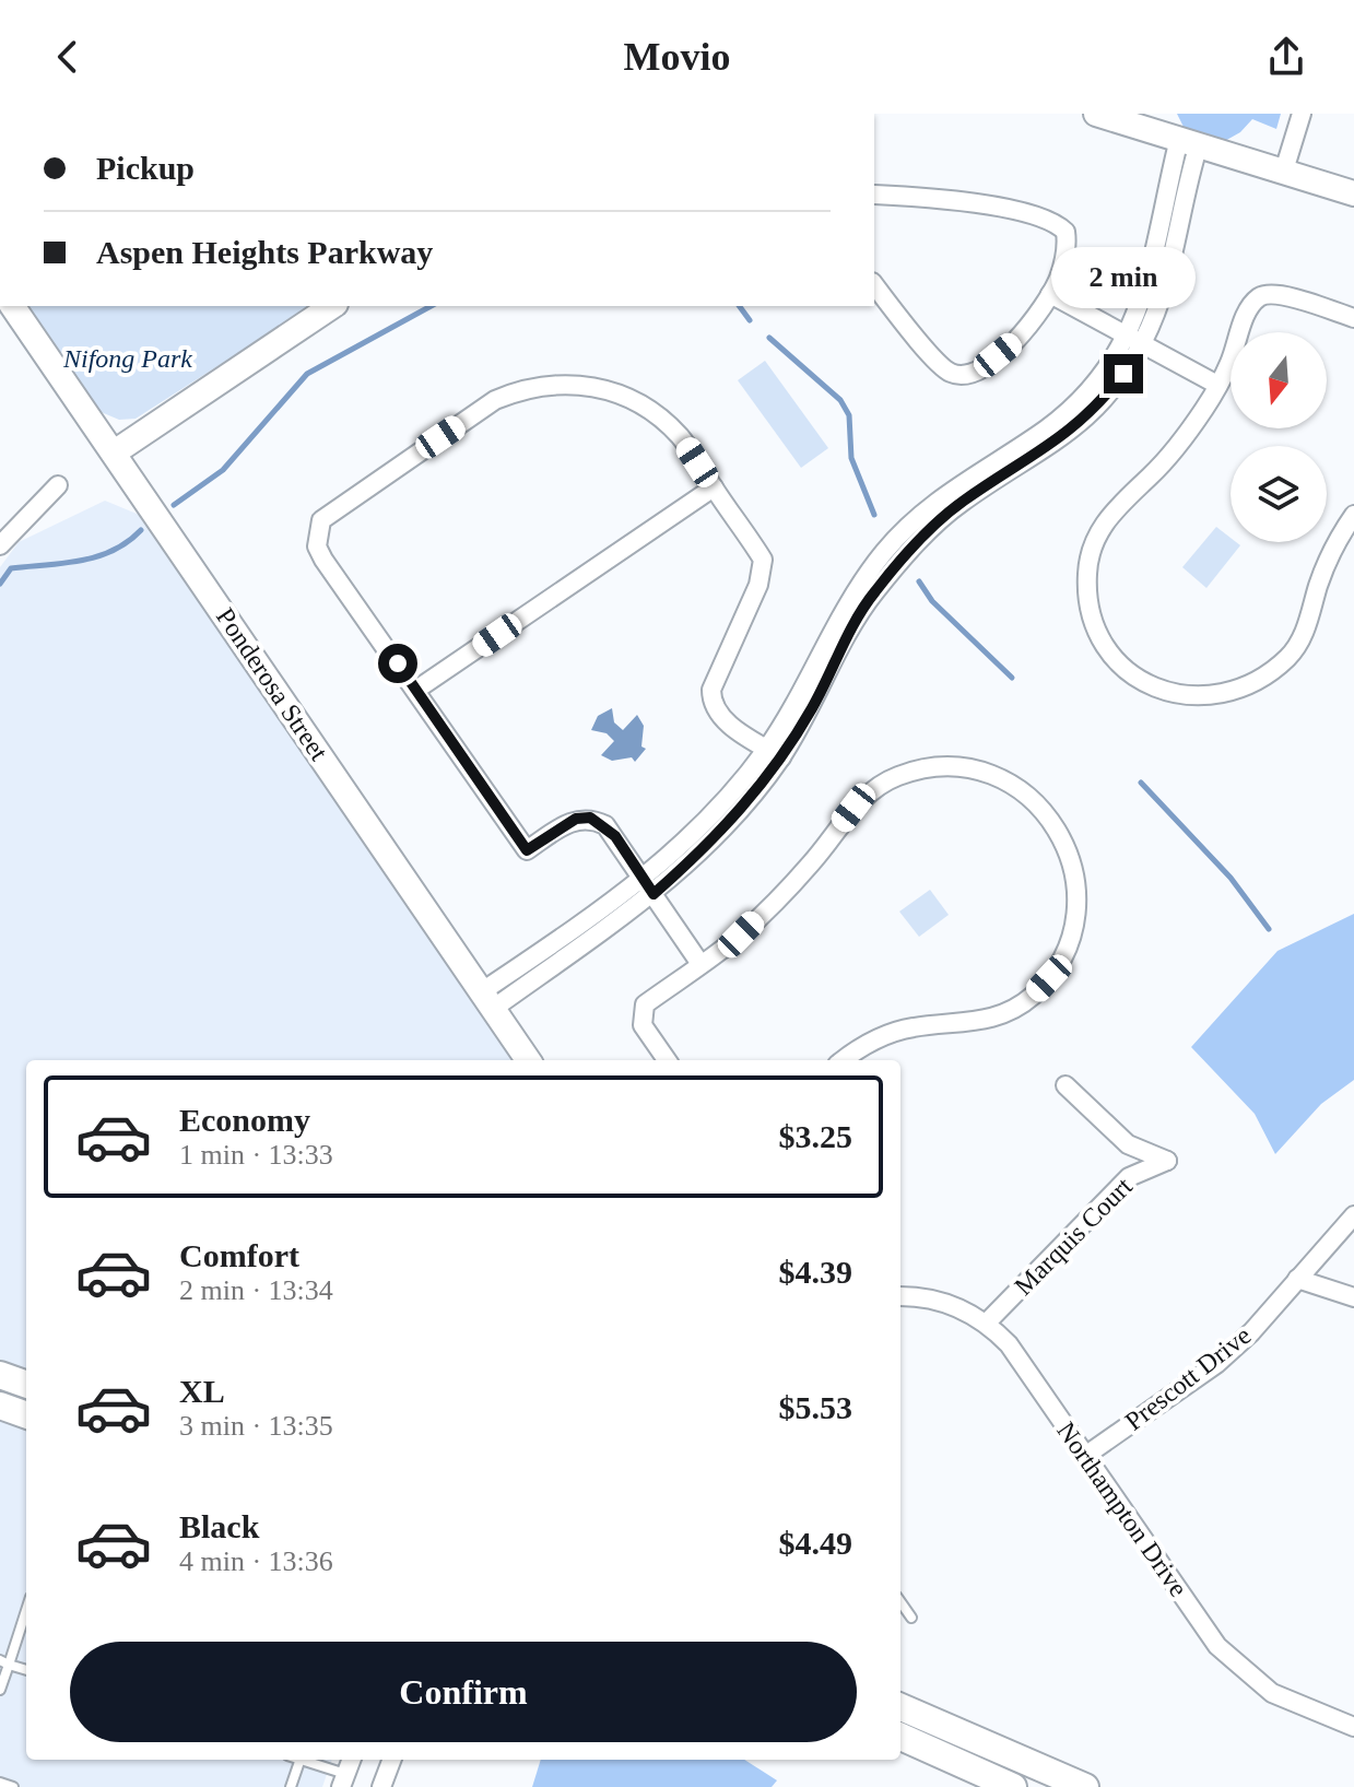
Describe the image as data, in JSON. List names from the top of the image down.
{
  "streets": {
    "street": [
      "Ponderosa Street",
      "Marquis Court",
      "Prescott Drive",
      "Northampton Drive"
    ]
  },
  "crossings": [
    ["Marquis Court", "Northampton Drive"],
    ["Prescott Drive", "Northampton Drive"]
  ],
  "parks": ["Nifong Park"],
  "north": "bottom",
  "page": {
    "header": "Movio",
    "banner": ["Pickup", "Aspen Heights Parkway"],
    "bubble": "2 min",
    "list": [
      {
        "name": "Economy",
        "note": "1 min · 13:33",
        "value": "$3.25"
      },
      {
        "name": "Comfort",
        "note": "2 min · 13:34",
        "value": "$4.39"
      },
      {
        "name": "XL",
        "note": "3 min · 13:35",
        "value": "$5.53"
      },
      {
        "name": "Black",
        "note": "4 min · 13:36",
        "value": "$4.49"
      }
    ],
    "buttons": "Confirm"
  }
}
